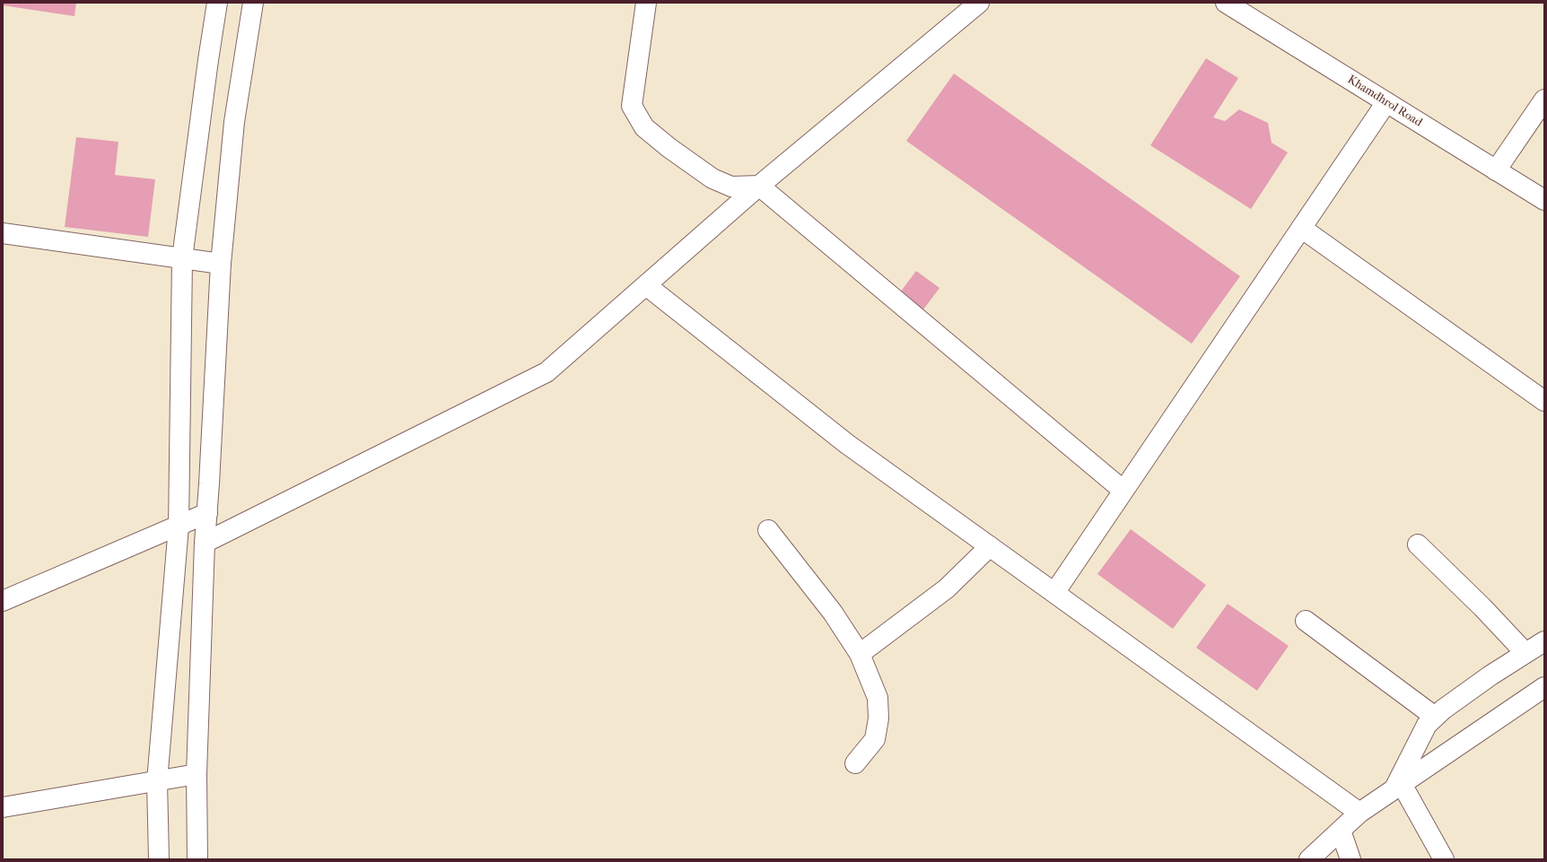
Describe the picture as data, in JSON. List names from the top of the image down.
{
  "streets": {
    "street": ["Khamdhrol Road"]
  }
}
